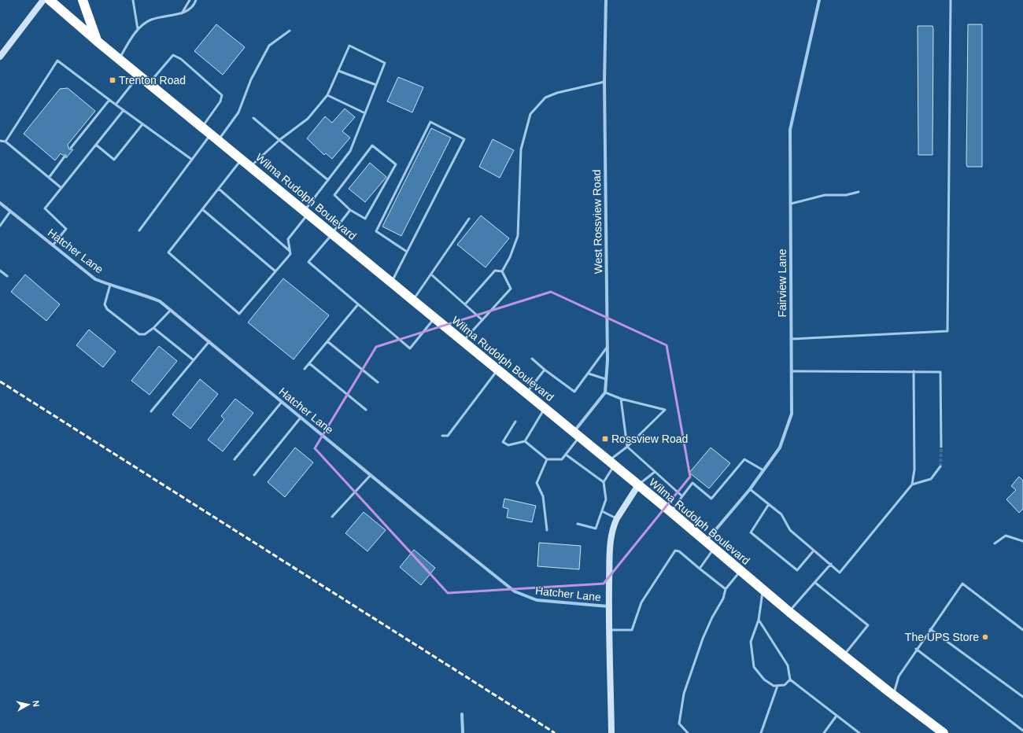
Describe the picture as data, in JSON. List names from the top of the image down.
{
  "streets": {
    "highway": ["Wilma Rudolph Boulevard"],
    "street": ["West Rossview Road", "Hatcher Lane", "Fairview Lane"]
  },
  "crossings": [
    ["Wilma Rudolph Boulevard", "Fairview Lane"]
  ],
  "places": {
    "transit": ["Trenton Road", "Rossview Road"],
    "other": ["The UPS Store"]
  },
  "north": "right"
}
